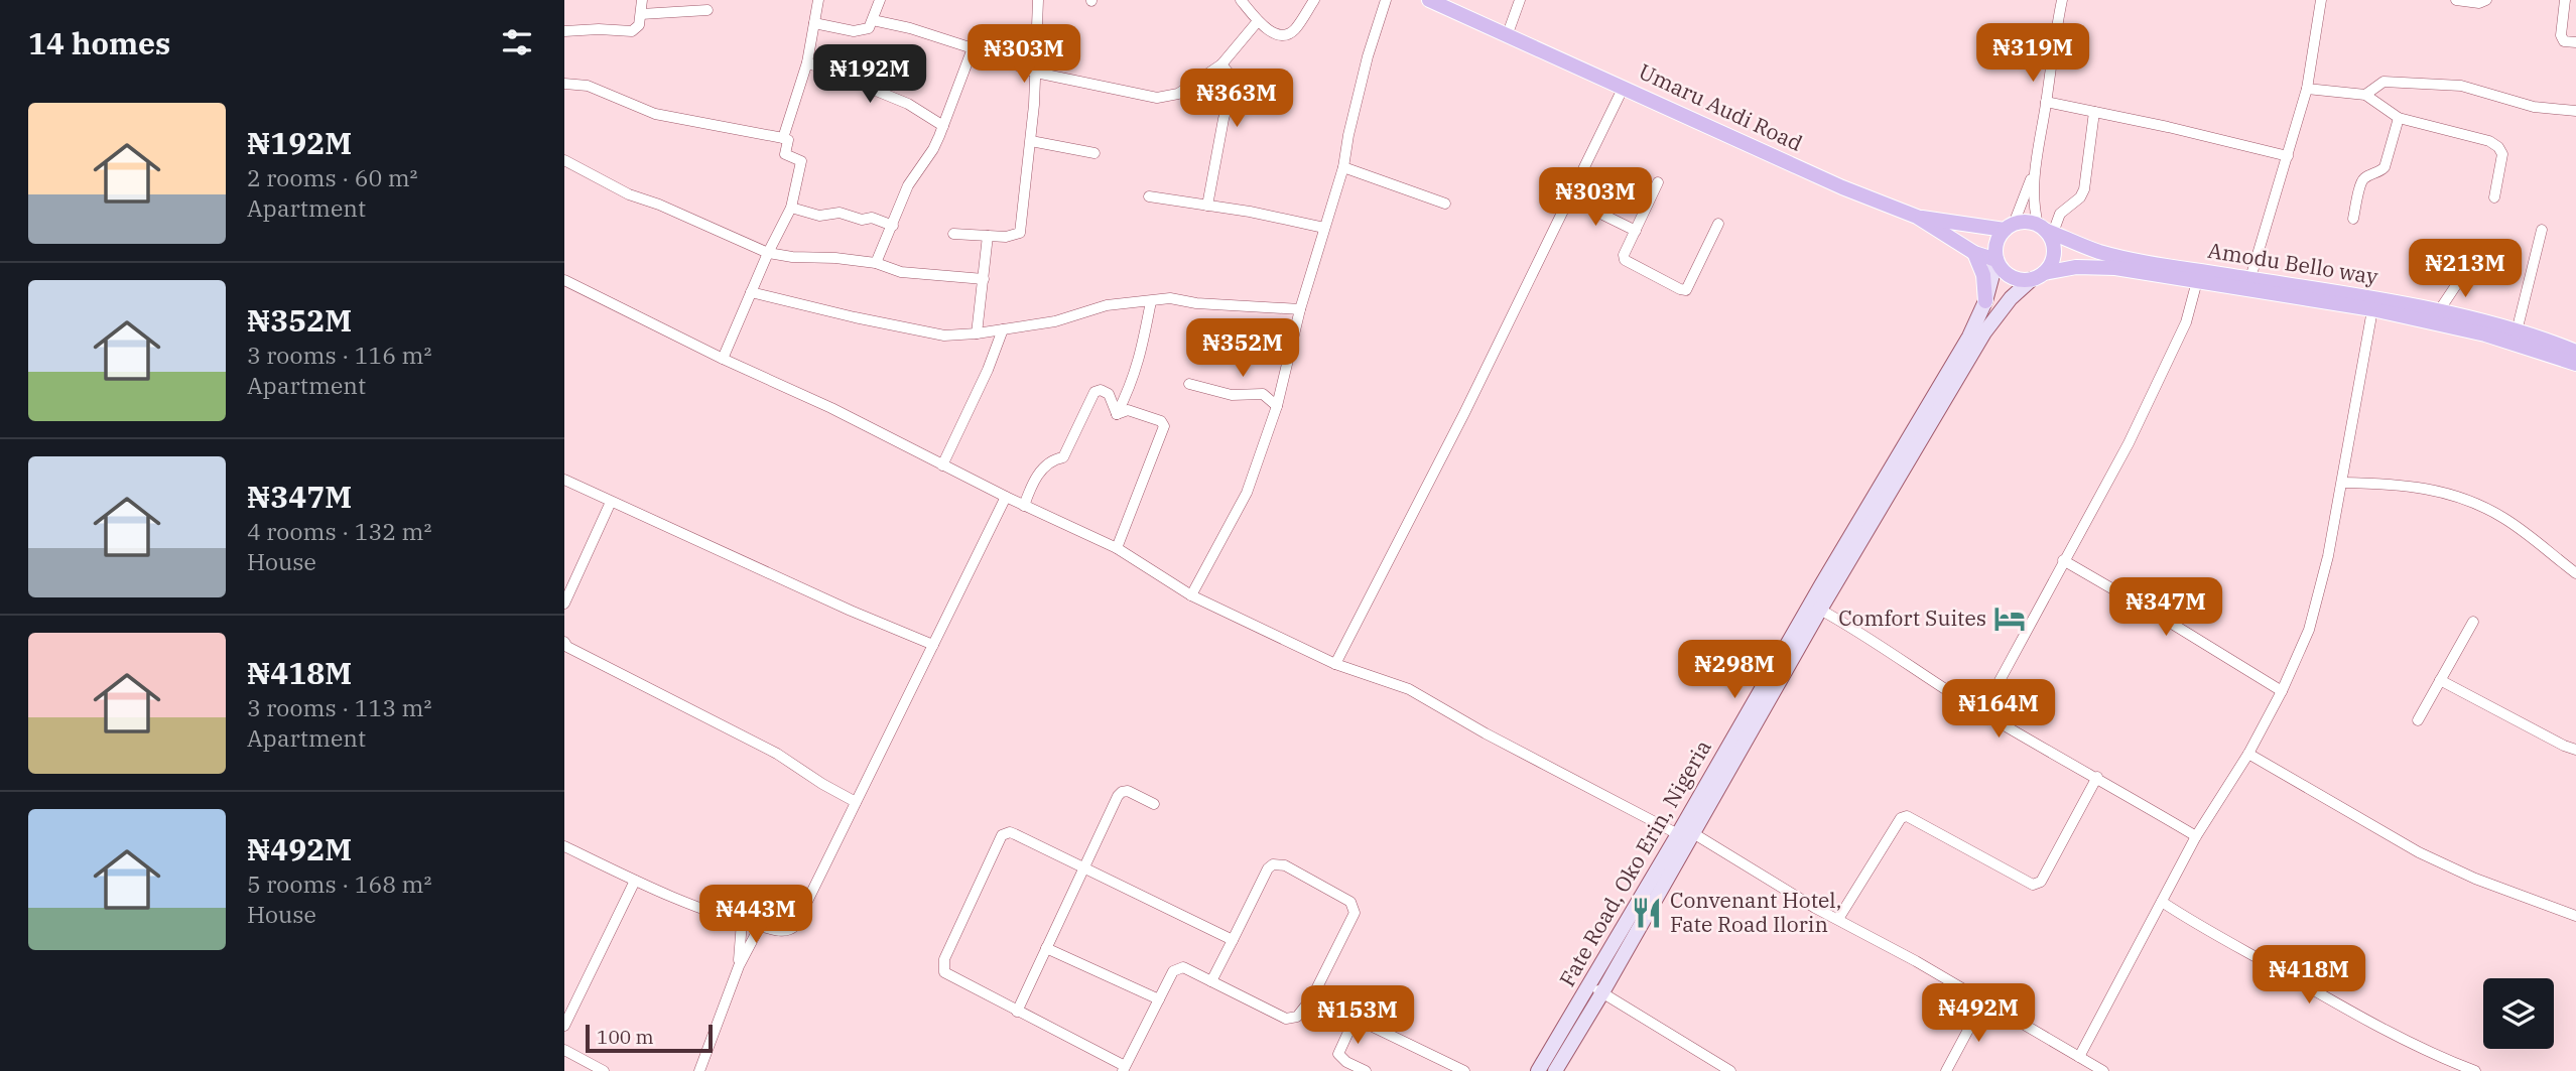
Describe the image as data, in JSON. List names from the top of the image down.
{
  "streets": {
    "main road": ["Umaru Audi Road", "Amodu Bello way"],
    "street": ["Fate Road, Oko Erin, Nigeria"]
  },
  "places": {
    "hotel": ["Comfort Suites"],
    "restaurant": ["Convenant Hotel, Fate Road Ilorin"]
  },
  "scale_bar": "100 m",
  "page": {
    "heading": "14 homes",
    "price": [
      "₦319M",
      "₦303M",
      "₦192M",
      "₦363M",
      "₦303M",
      "₦213M",
      "₦352M",
      "₦347M",
      "₦298M",
      "₦164M",
      "₦443M",
      "₦418M",
      "₦492M",
      "₦153M"
    ],
    "list": [
      {
        "name": "₦192M",
        "note": "2 rooms · 60 m² · Apartment"
      },
      {
        "name": "₦352M",
        "note": "3 rooms · 116 m² · Apartment"
      },
      {
        "name": "₦347M",
        "note": "4 rooms · 132 m² · House"
      },
      {
        "name": "₦418M",
        "note": "3 rooms · 113 m² · Apartment"
      },
      {
        "name": "₦492M",
        "note": "5 rooms · 168 m² · House"
      }
    ],
    "scale": "100 m"
  }
}
